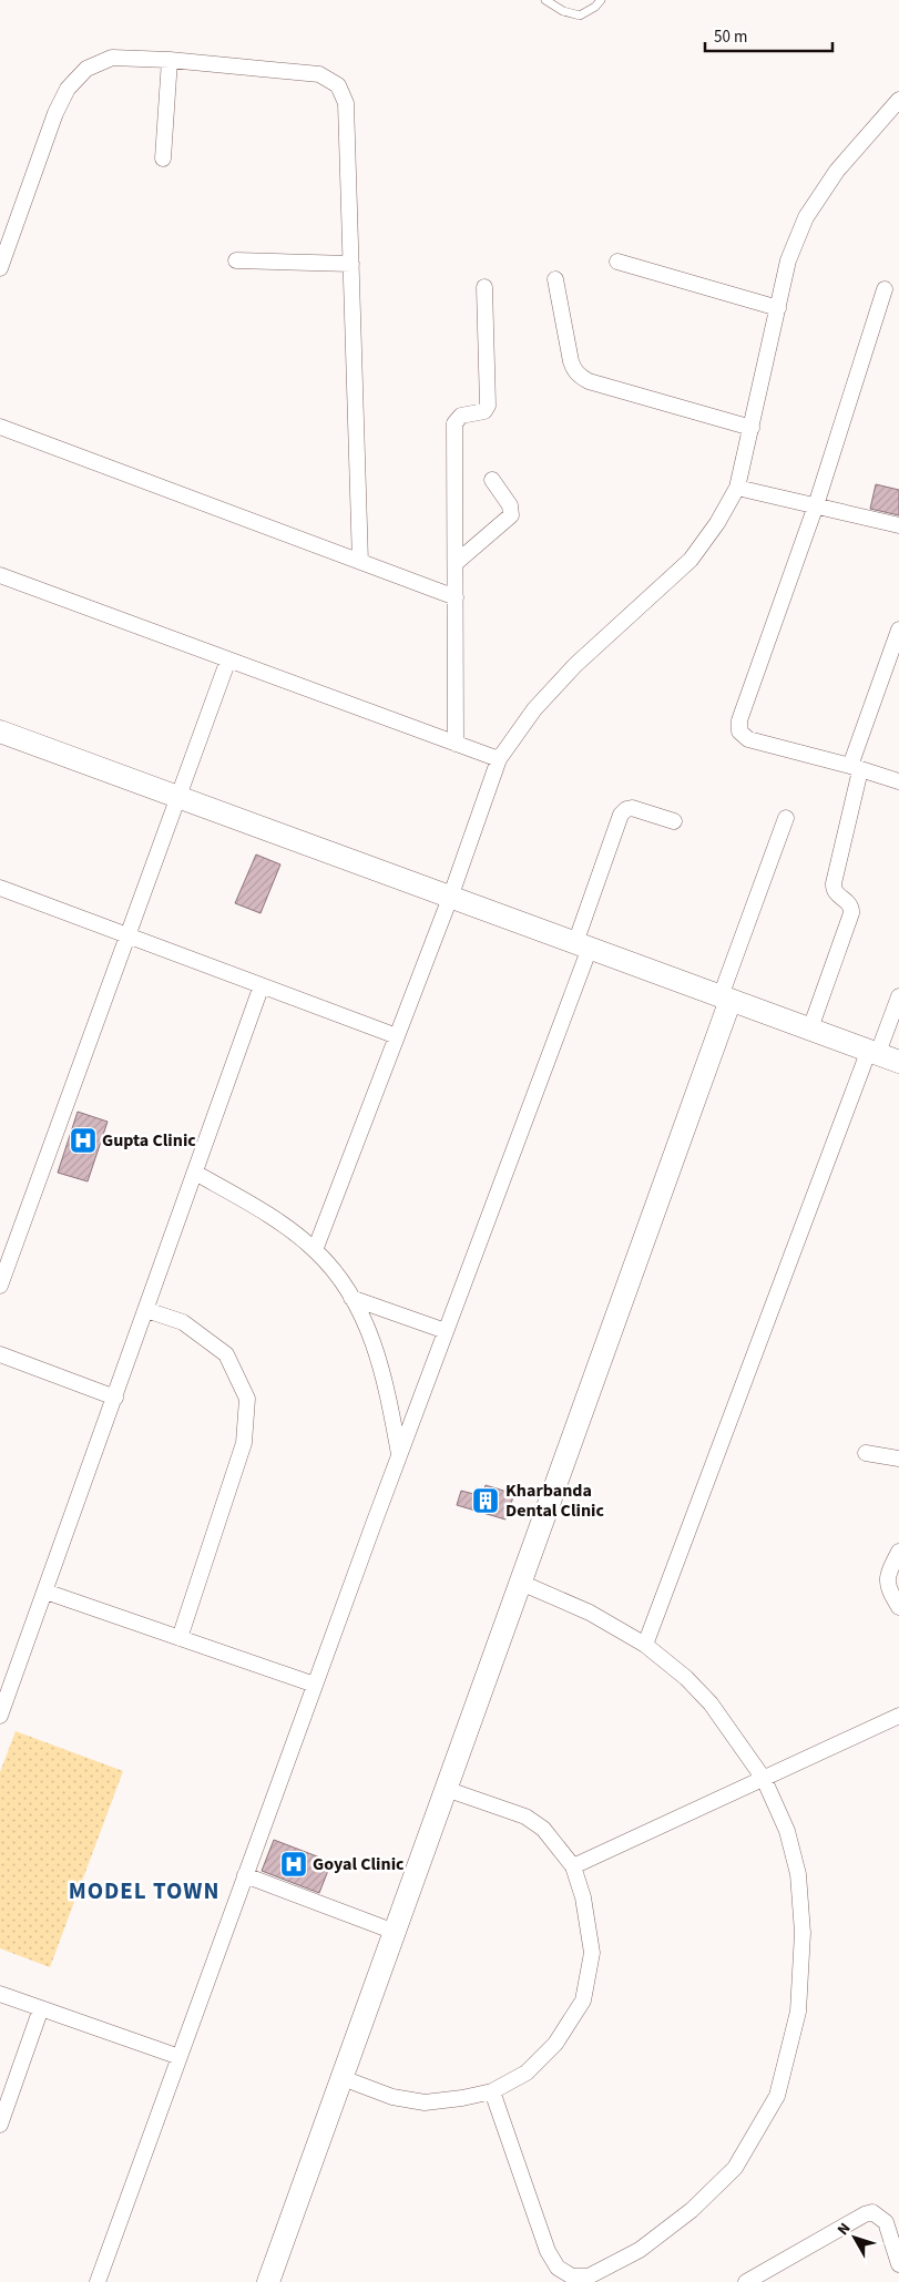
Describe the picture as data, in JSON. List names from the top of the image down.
{
  "districts": ["MODEL TOWN"],
  "places": {
    "hospital": ["Gupta Clinic", "Goyal Clinic"],
    "building": ["Kharbanda Dental Clinic"]
  },
  "scale_bar": "50 m",
  "north": "top left"
}
